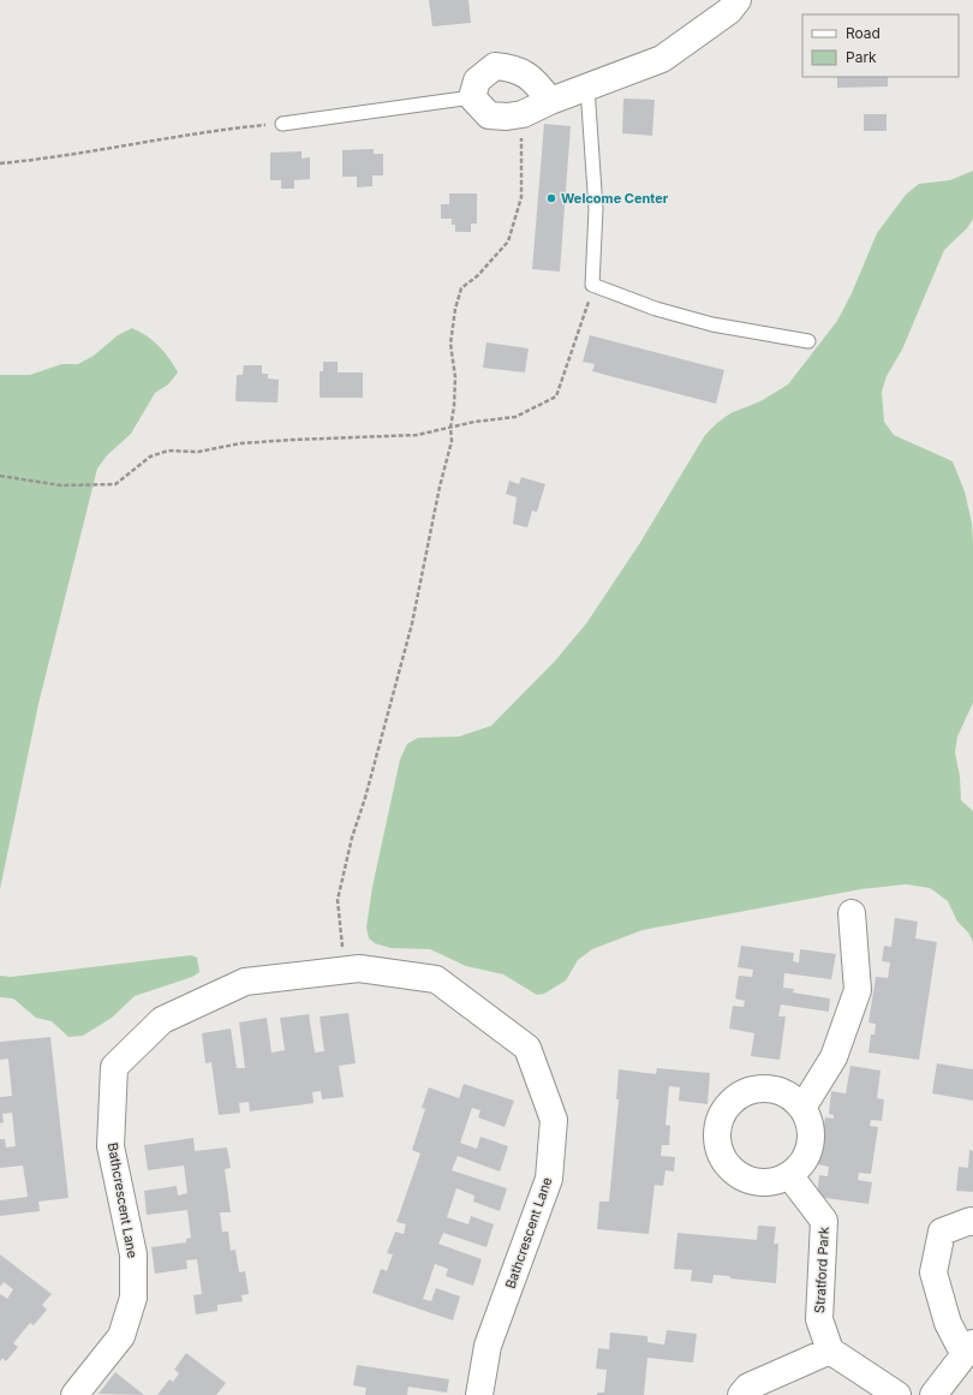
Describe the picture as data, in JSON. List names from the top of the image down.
{
  "streets": {
    "street": ["Bathcrescent Lane", "Stratford Park"]
  },
  "places": ["Welcome Center"],
  "legend": ["Road", "Park"]
}
